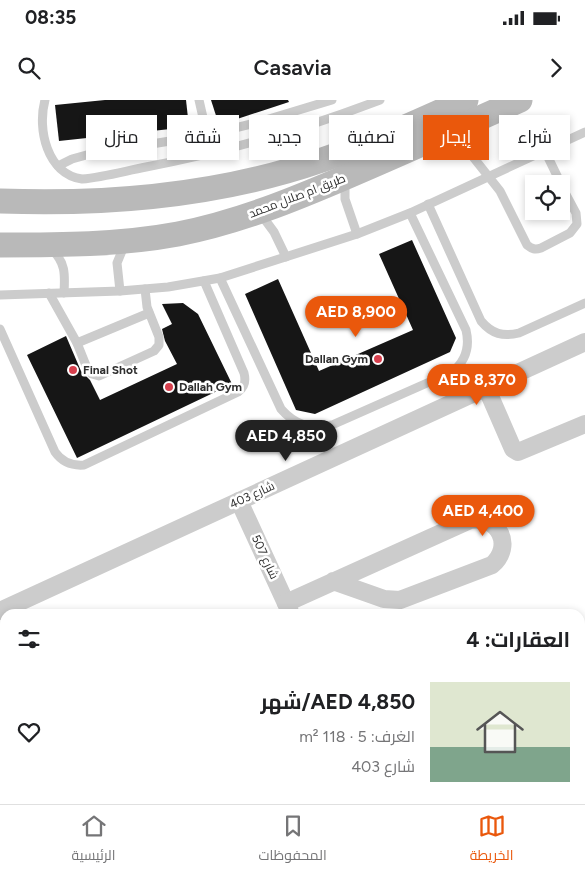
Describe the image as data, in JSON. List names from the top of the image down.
{
  "streets": {
    "street": ["طريق ام صلال محمد", "شارع 403", "شارع 507"]
  },
  "crossings": [
    ["شارع 403", "شارع 507"]
  ],
  "places": ["Dallan Gym", "Final Shot", "Dallah Gym"],
  "page": {
    "status": "08:35",
    "header": "Casavia",
    "chip": [
      "شراء",
      "إيجار",
      "تصفية",
      "جديد",
      "شقة",
      "منزل"
    ],
    "price": [
      "AED 8,900",
      "AED 8,370",
      "AED 4,850",
      "AED 4,400"
    ],
    "heading": "العقارات: 4",
    "list": [
      {
        "name": "AED 4,850/شهر",
        "note": "الغرف: 5 · 118 m² · شارع 403"
      }
    ],
    "tabs": ["الخريطة", "المحفوظات", "الرئيسية"]
  }
}
